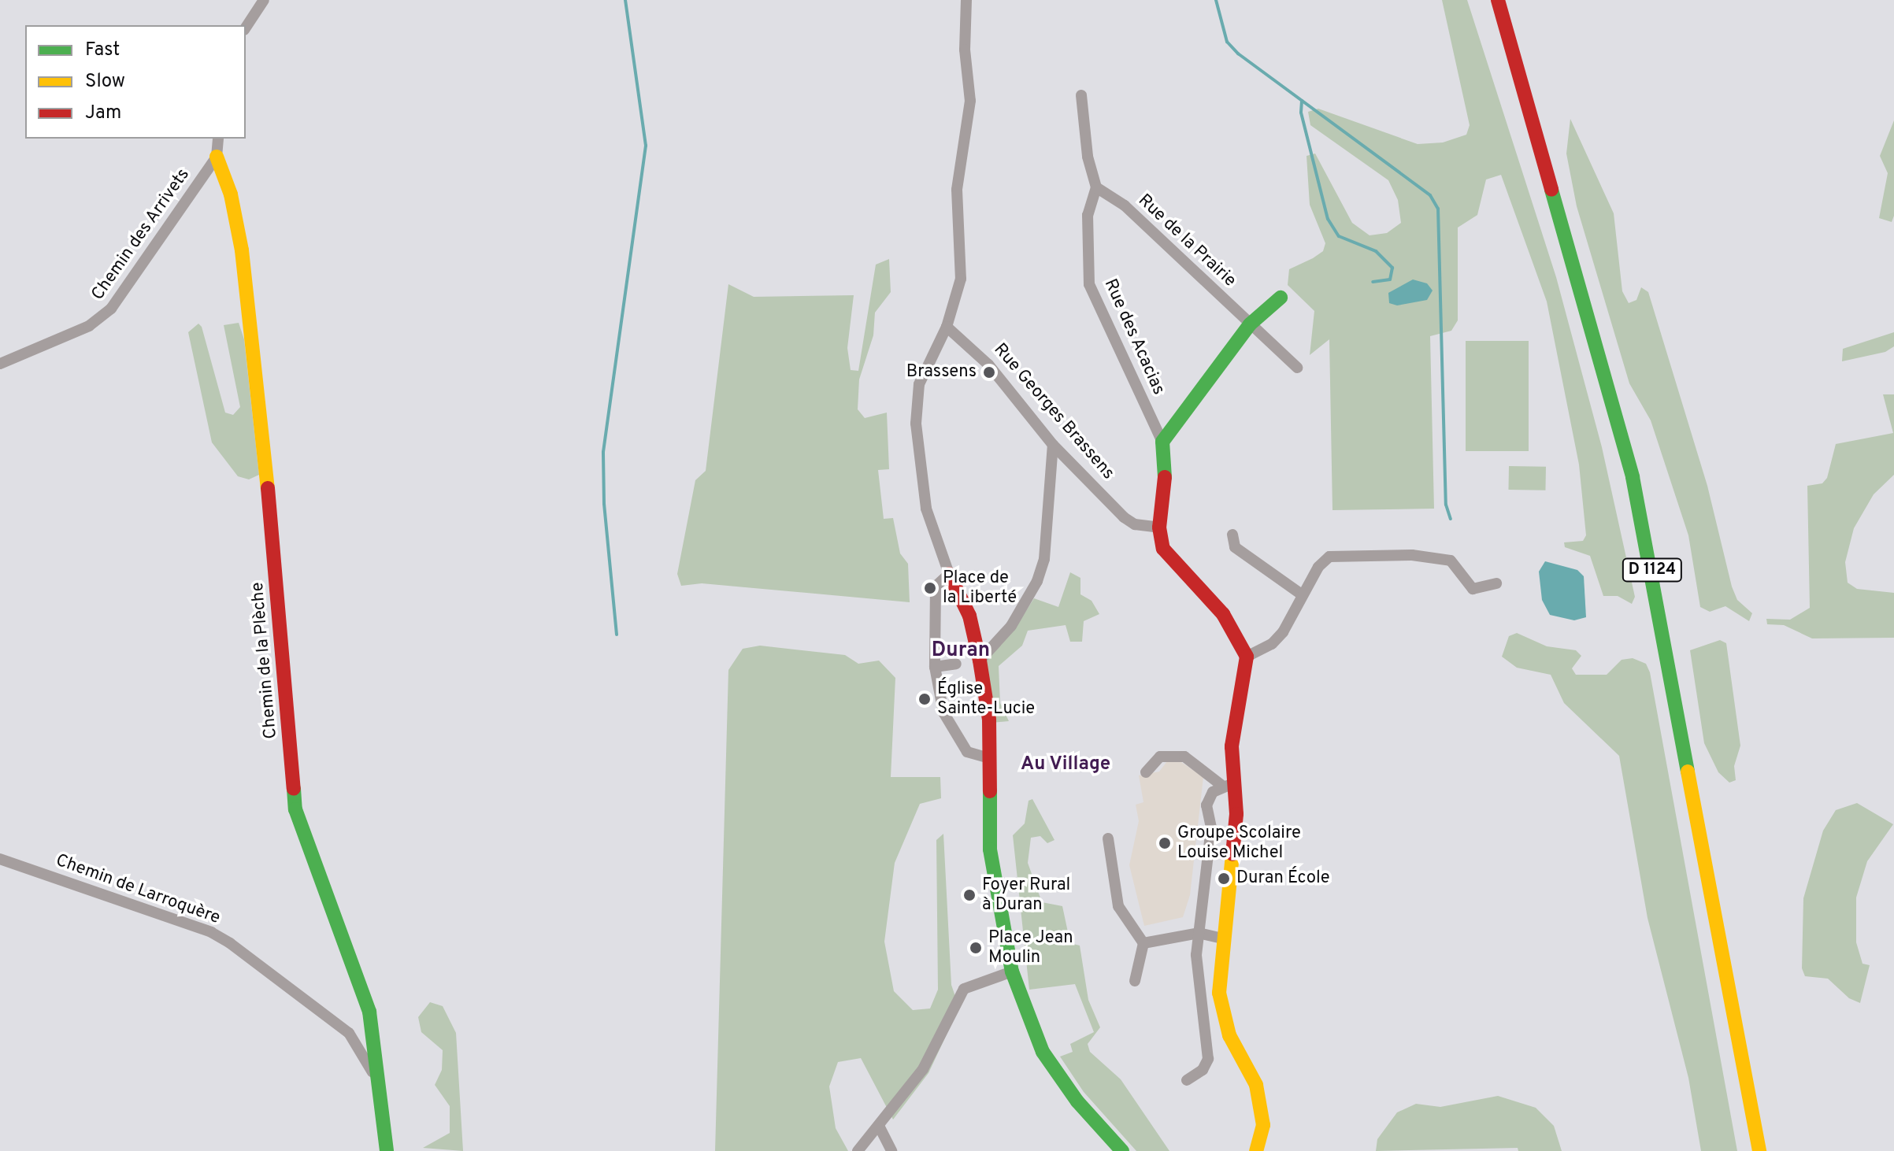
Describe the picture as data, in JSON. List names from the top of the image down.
{
  "streets": {
    "main road": ["D 1124", "Chemin de la Plèche"],
    "street": [
      "Chemin des Arrivets",
      "Rue de la Prairie",
      "Rue des Acacias",
      "Rue Georges Brassens",
      "Chemin de Larroquère"
    ]
  },
  "crossings": [
    ["Chemin des Arrivets", "Chemin de la Plèche"],
    ["Rue de la Prairie", "Rue des Acacias"],
    ["Chemin de la Plèche", "Chemin de Larroquère"]
  ],
  "districts": ["Duran", "Au Village"],
  "places": [
    "Brassens",
    "Place de la Liberté",
    "Église Sainte-Lucie",
    "Groupe Scolaire Louise Michel",
    "Duran École",
    "Foyer Rural à Duran",
    "Place Jean Moulin"
  ],
  "legend": ["Fast", "Slow", "Jam"]
}
